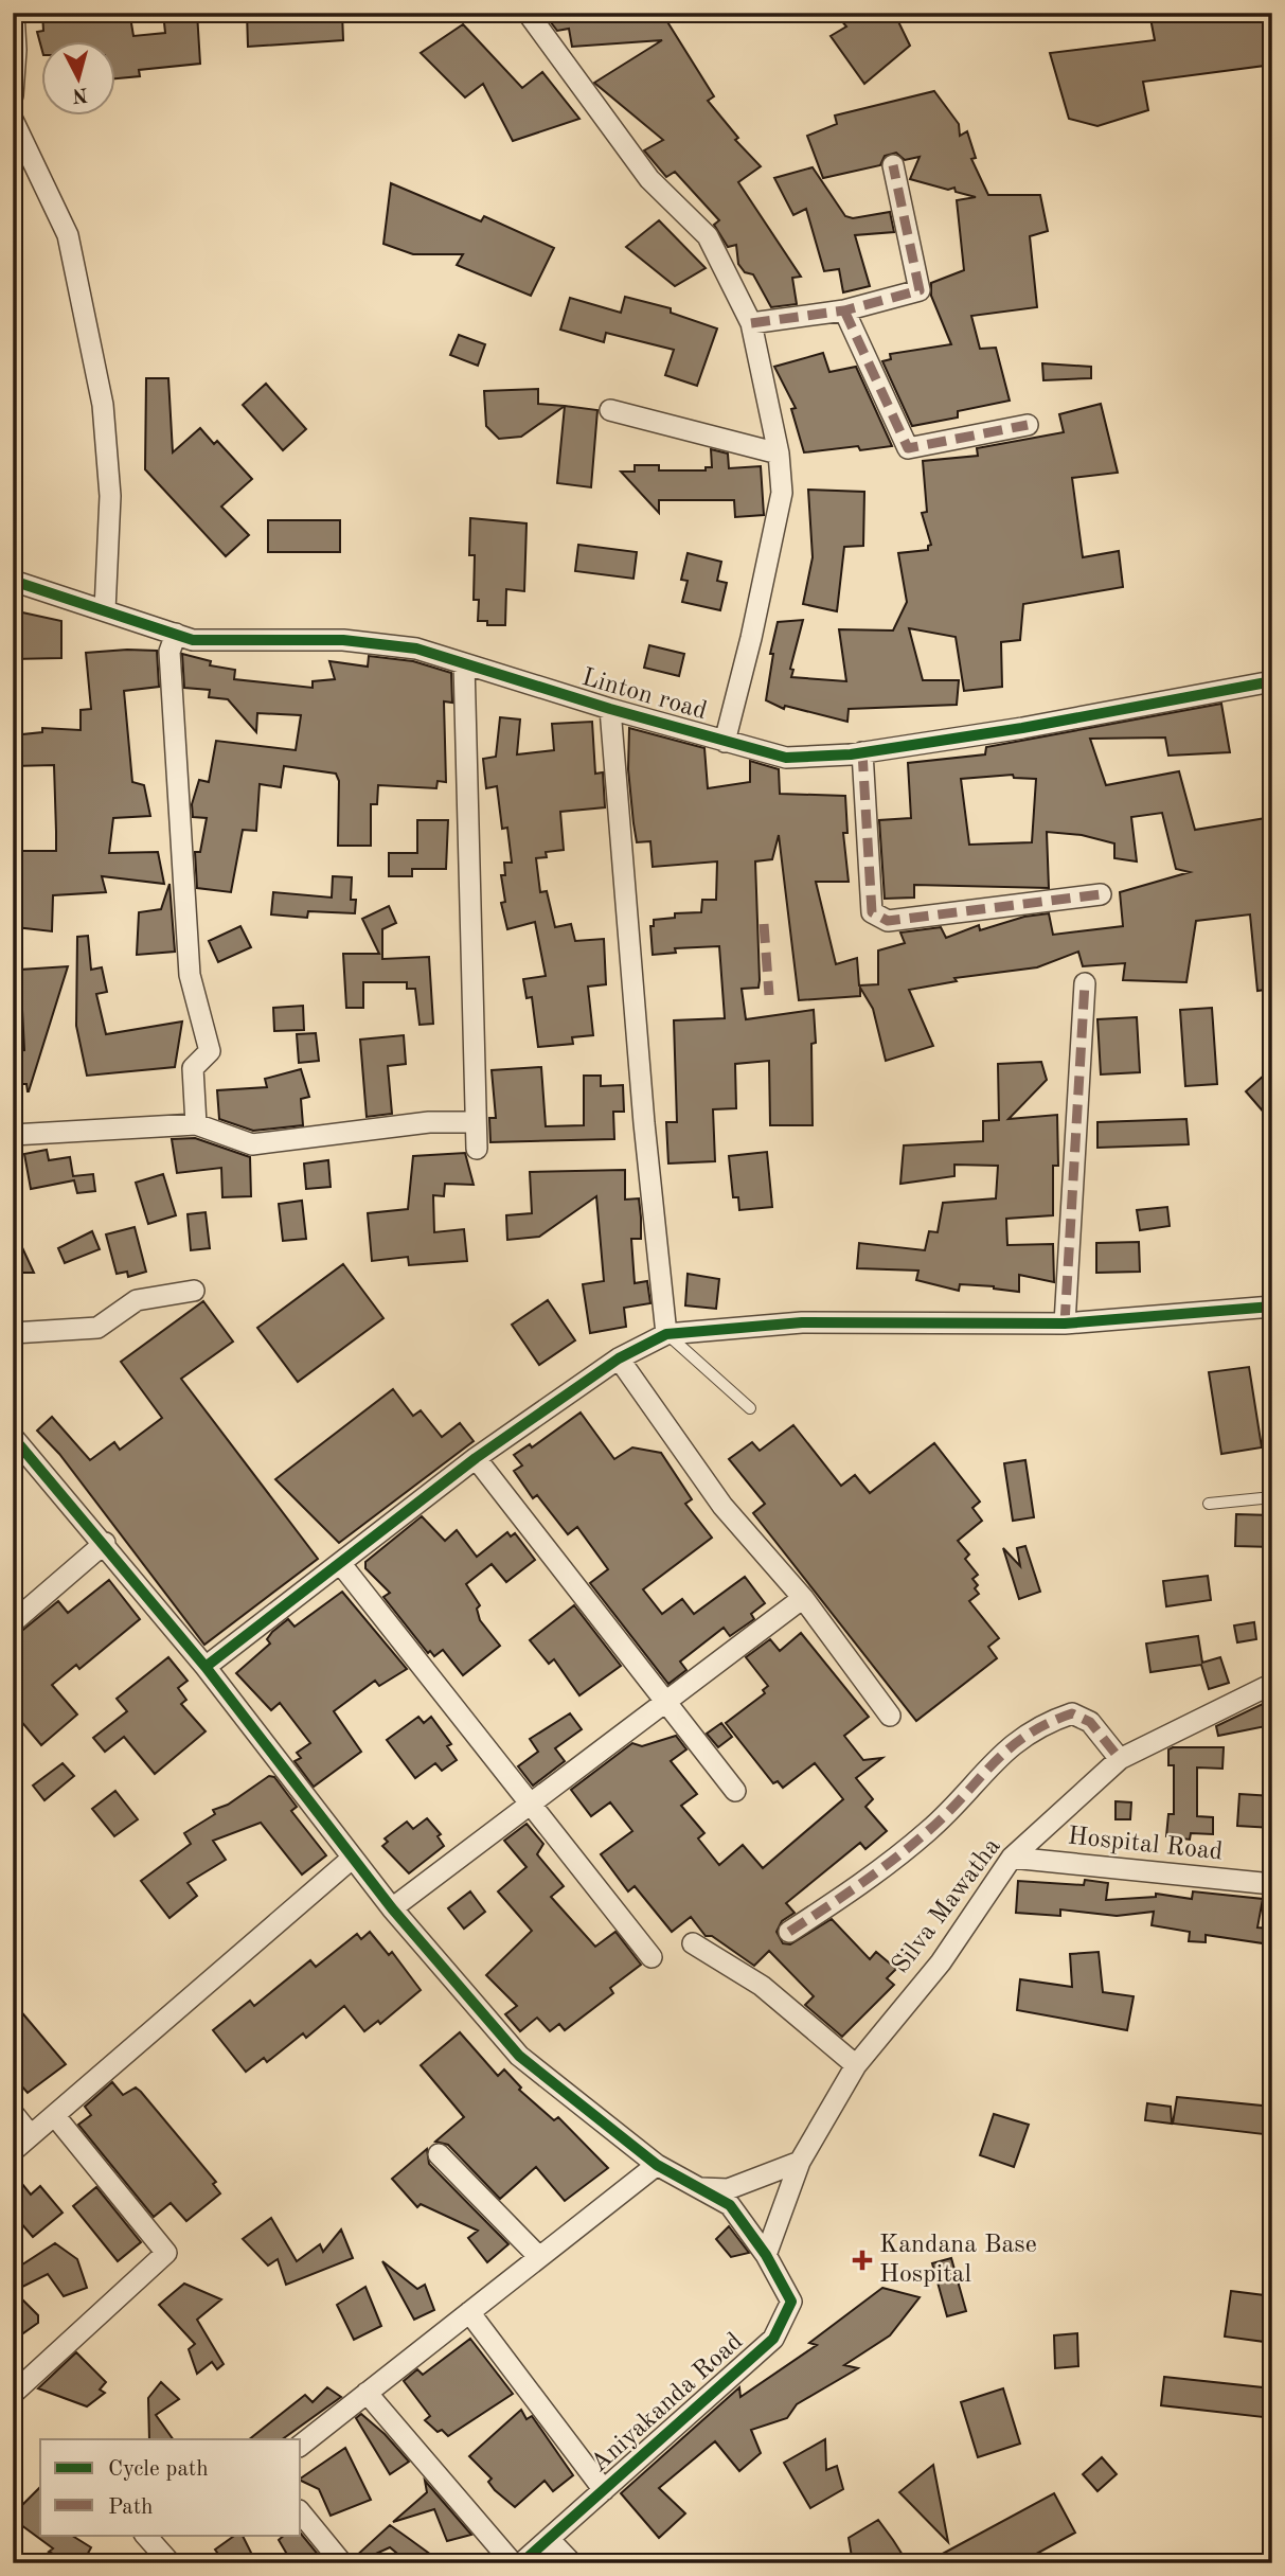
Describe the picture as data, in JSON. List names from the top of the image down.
{
  "streets": {
    "street": [
      "Linton road",
      "Hospital Road",
      "Silva Mawatha",
      "Aniyakanda Road"
    ]
  },
  "crossings": [
    ["Hospital Road", "Silva Mawatha"],
    ["Silva Mawatha", "Aniyakanda Road"]
  ],
  "places": {
    "health": ["Kandana Base Hospital"]
  },
  "legend": ["Cycle path", "Path"],
  "north": "bottom"
}
